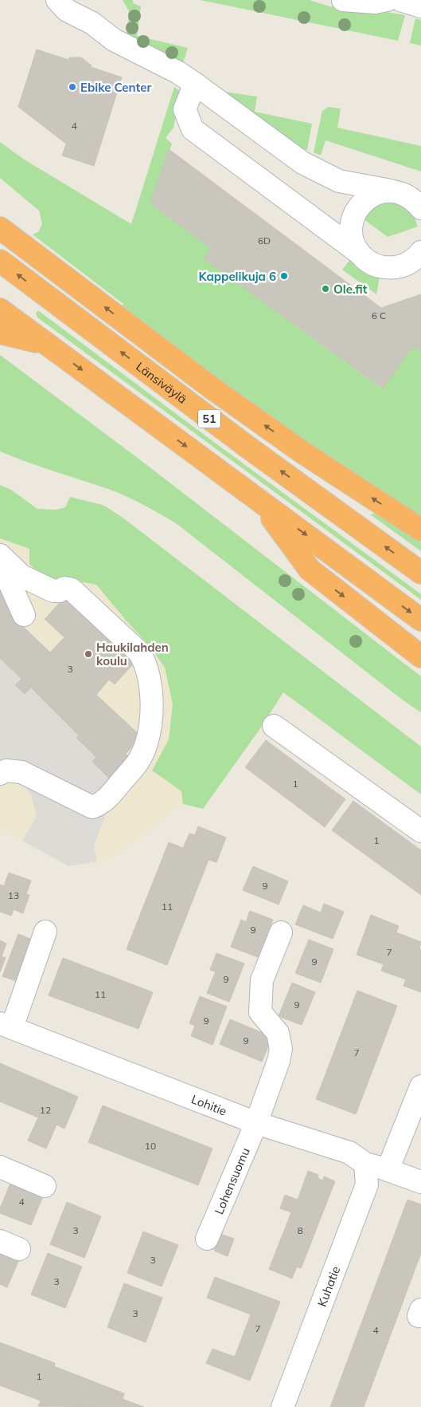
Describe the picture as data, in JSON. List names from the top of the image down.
{
  "streets": {
    "highway": ["Länsiväylä", "51"],
    "street": ["Lohitie", "Lohensuomu", "Kuhatie"]
  },
  "crossings": [
    ["Lohitie", "Lohensuomu"],
    ["Lohitie", "Kuhatie"]
  ],
  "places": [
    "Ebike Center",
    "Kappelikuja 6",
    "Ole.fit",
    "Haukilahden koulu"
  ],
  "house_numbers": [
    "4",
    "6D",
    "6 C",
    "3",
    "1",
    "1",
    "9",
    "13",
    "11",
    "9",
    "7",
    "9",
    "9",
    "11",
    "9",
    "9",
    "9",
    "7",
    "12",
    "10",
    "4",
    "3",
    "8",
    "3",
    "3",
    "3",
    "7",
    "4",
    "1"
  ]
}
